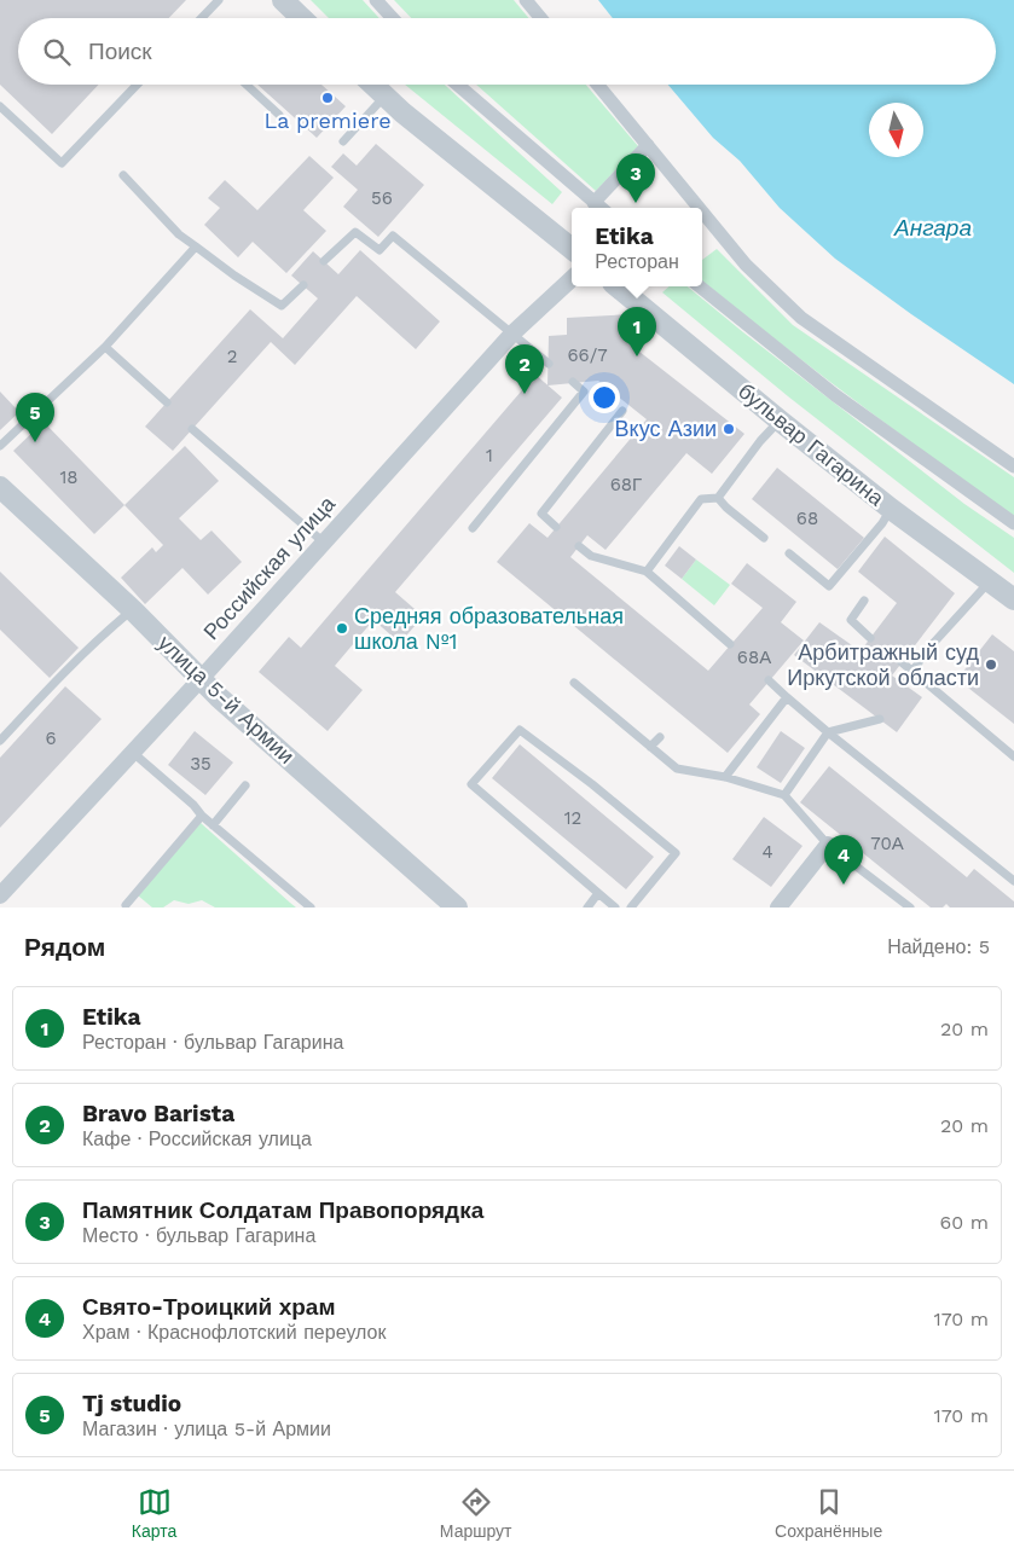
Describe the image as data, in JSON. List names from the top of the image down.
{
  "streets": {
    "street": ["бульвар Гагарина", "Российская улица", "улица 5-й Армии"]
  },
  "crossings": [
    ["Российская улица", "улица 5-й Армии"]
  ],
  "water": ["Ангара"],
  "places": [
    "La premiere",
    "Вкус Азии",
    "Средняя образовательная школа №1",
    "Арбитражный суд Иркутской области"
  ],
  "house_numbers": [
    "56",
    "66/7",
    "2",
    "1",
    "18",
    "68Г",
    "68",
    "68А",
    "6",
    "35",
    "12",
    "70А",
    "4"
  ],
  "north": "bottom",
  "page": {
    "search": "Поиск",
    "pins": [
      "3",
      "1",
      "2",
      "5",
      "4"
    ],
    "popup": ["Etika", "Ресторан"],
    "heading": ["Рядом", "Найдено: 5"],
    "list": [
      {
        "mark": "1",
        "name": "Etika",
        "note": "Ресторан · бульвар Гагарина",
        "value": "20 m"
      },
      {
        "mark": "2",
        "name": "Bravo Barista",
        "note": "Кафе · Российская улица",
        "value": "20 m"
      },
      {
        "mark": "3",
        "name": "Памятник Солдатам Правопорядка",
        "note": "Место · бульвар Гагарина",
        "value": "60 m"
      },
      {
        "mark": "4",
        "name": "Свято-Троицкий храм",
        "note": "Храм · Краснофлотский переулок",
        "value": "170 m"
      },
      {
        "mark": "5",
        "name": "Tj studio",
        "note": "Магазин · улица 5-й Армии",
        "value": "170 m"
      }
    ],
    "nav": ["Карта", "Маршрут", "Сохранённые"]
  }
}
